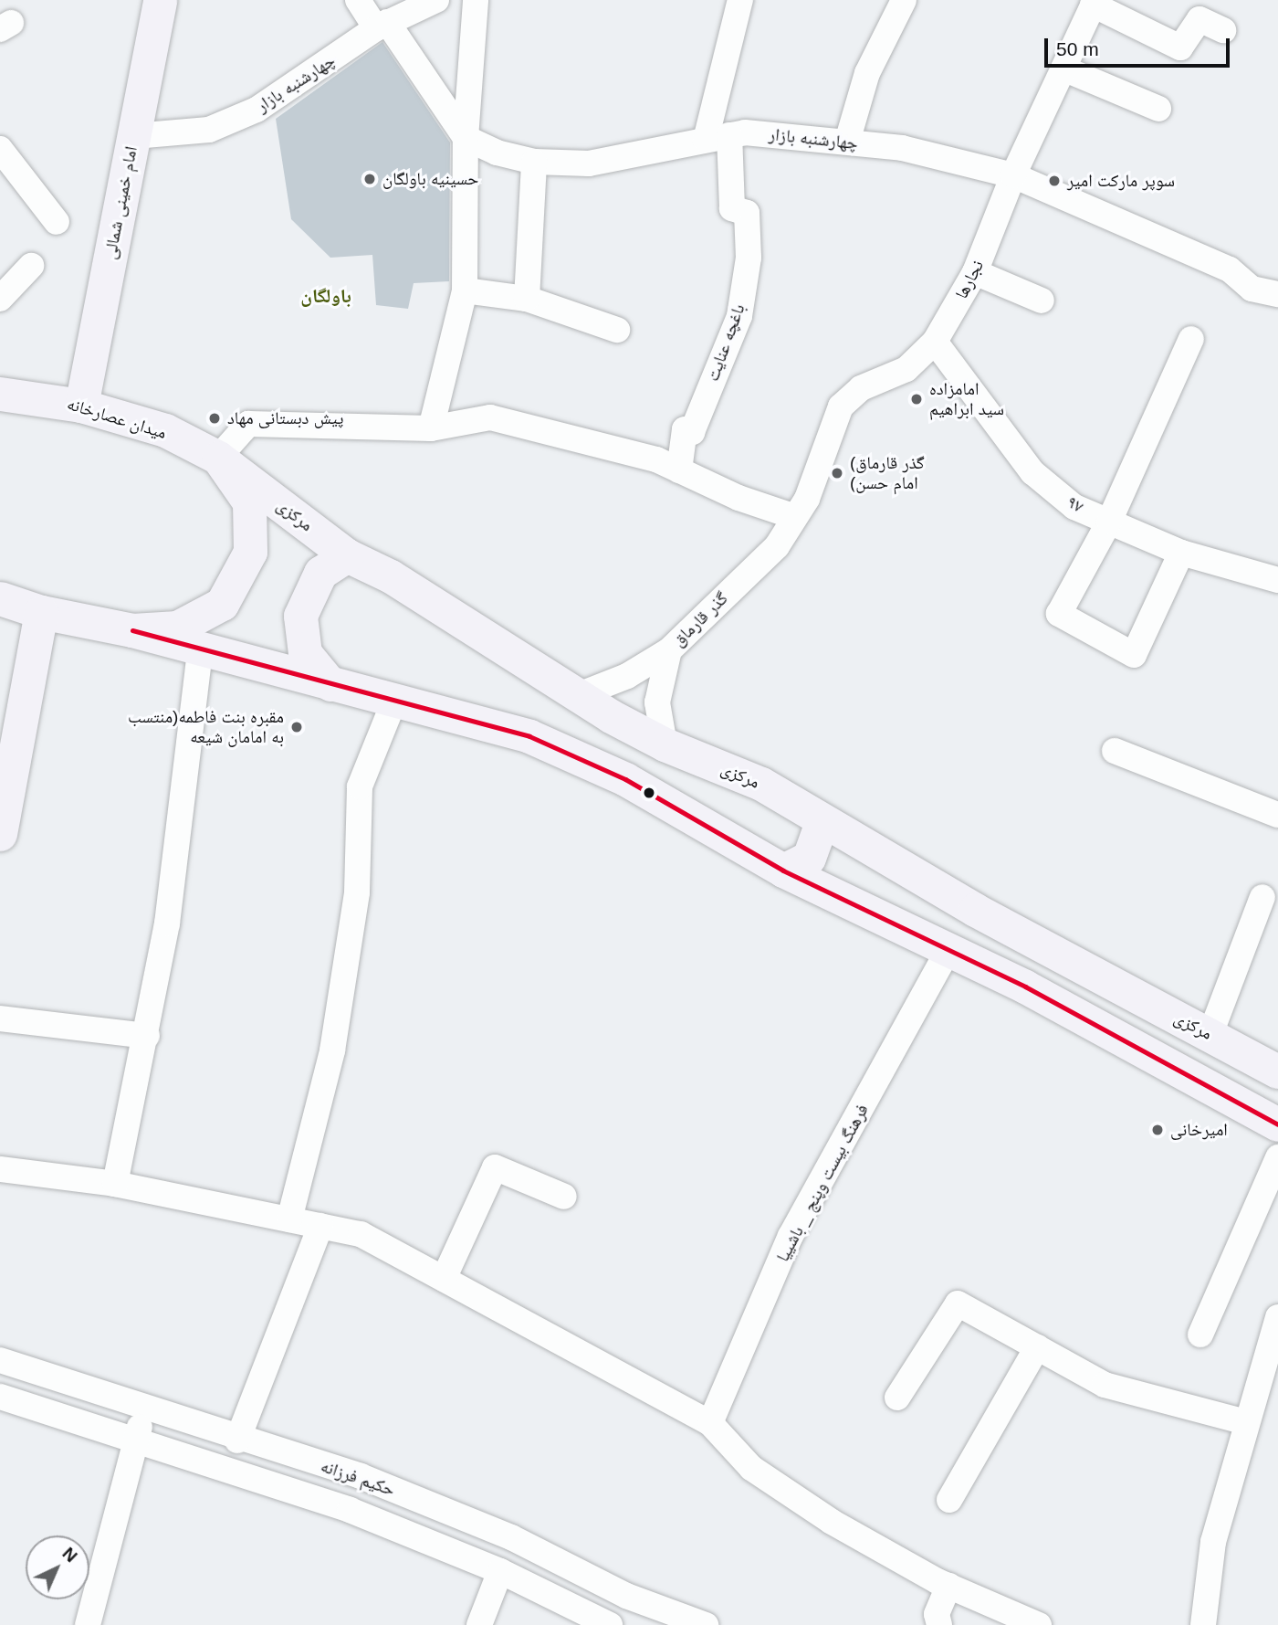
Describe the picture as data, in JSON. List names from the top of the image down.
{
  "streets": {
    "main road": ["امام خمینی شمالی", "میدان عصارخانه", "مرکزی"],
    "street": [
      "چهارشنبه بازار",
      "نجارها",
      "باغچه عنایت",
      "۹۷",
      "گذر قارماق",
      "فرهنگ بیست وپنج _ باشییا",
      "حکیم فرزانه"
    ]
  },
  "crossings": [
    ["چهارشنبه بازار", "امام خمینی شمالی"],
    ["چهارشنبه بازار", "نجارها"],
    ["چهارشنبه بازار", "باغچه عنایت"],
    ["امام خمینی شمالی", "میدان عصارخانه"],
    ["نجارها", "۹۷"],
    ["نجارها", "گذر قارماق"],
    ["میدان عصارخانه", "مرکزی"],
    ["مرکزی", "گذر قارماق"]
  ],
  "districts": ["باولگان"],
  "places": [
    "حسینیه باولگان",
    "سوپر مارکت امیر",
    "امامزاده سید ابراهیم",
    "پیش دبستانی مهاد",
    "(گذر قارماق (امام حسن",
    "مقبره بنت فاطمه(منتسب به امامان شیعه",
    "امیرخانی"
  ],
  "scale_bar": "50 m",
  "north": "top right"
}
